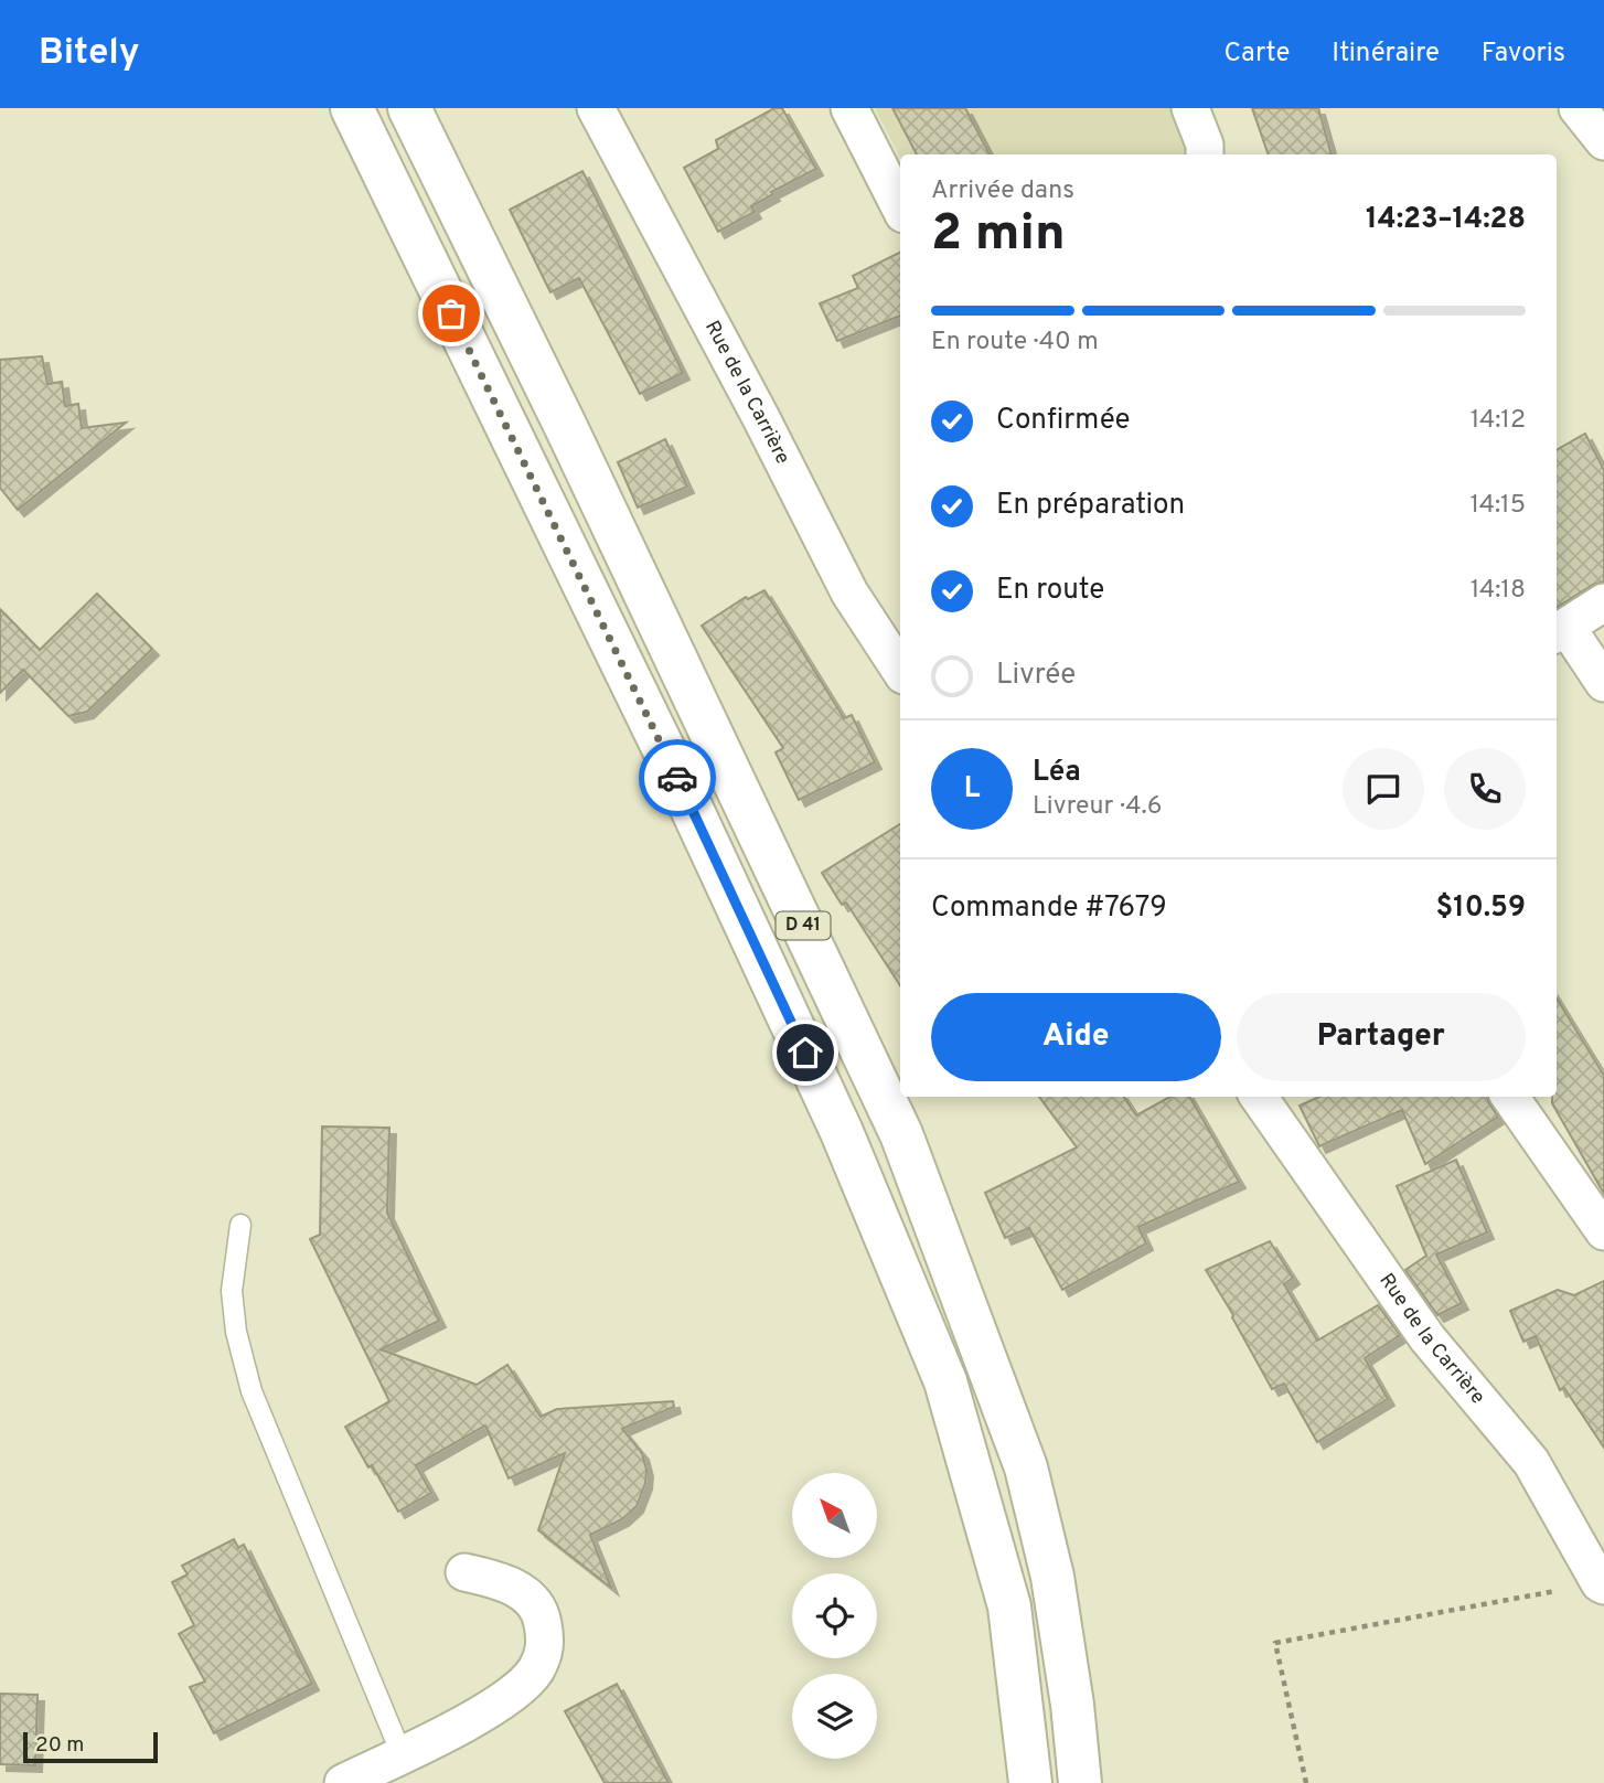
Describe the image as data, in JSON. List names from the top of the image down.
{
  "streets": {
    "highway": ["D 41"],
    "street": ["Rue de la Carrière"]
  },
  "scale_bar": "20 m",
  "north": "top left",
  "page": {
    "header": "Bitely",
    "nav": ["Carte", "Itinéraire", "Favoris"],
    "heading": ["2 min", "Arrivée dans", "14:23–14:28"],
    "panel": [
      "Léa",
      "Livreur · 4.6",
      "Commande #7679",
      "$10.59"
    ],
    "bar": "En route · 40 m",
    "list": [
      ["Confirmée", "14:12"],
      ["En préparation", "14:15"],
      ["En route", "14:18"],
      "Livrée"
    ],
    "round": "L",
    "buttons": ["Aide", "Partager"],
    "scale": "20 m"
  }
}
